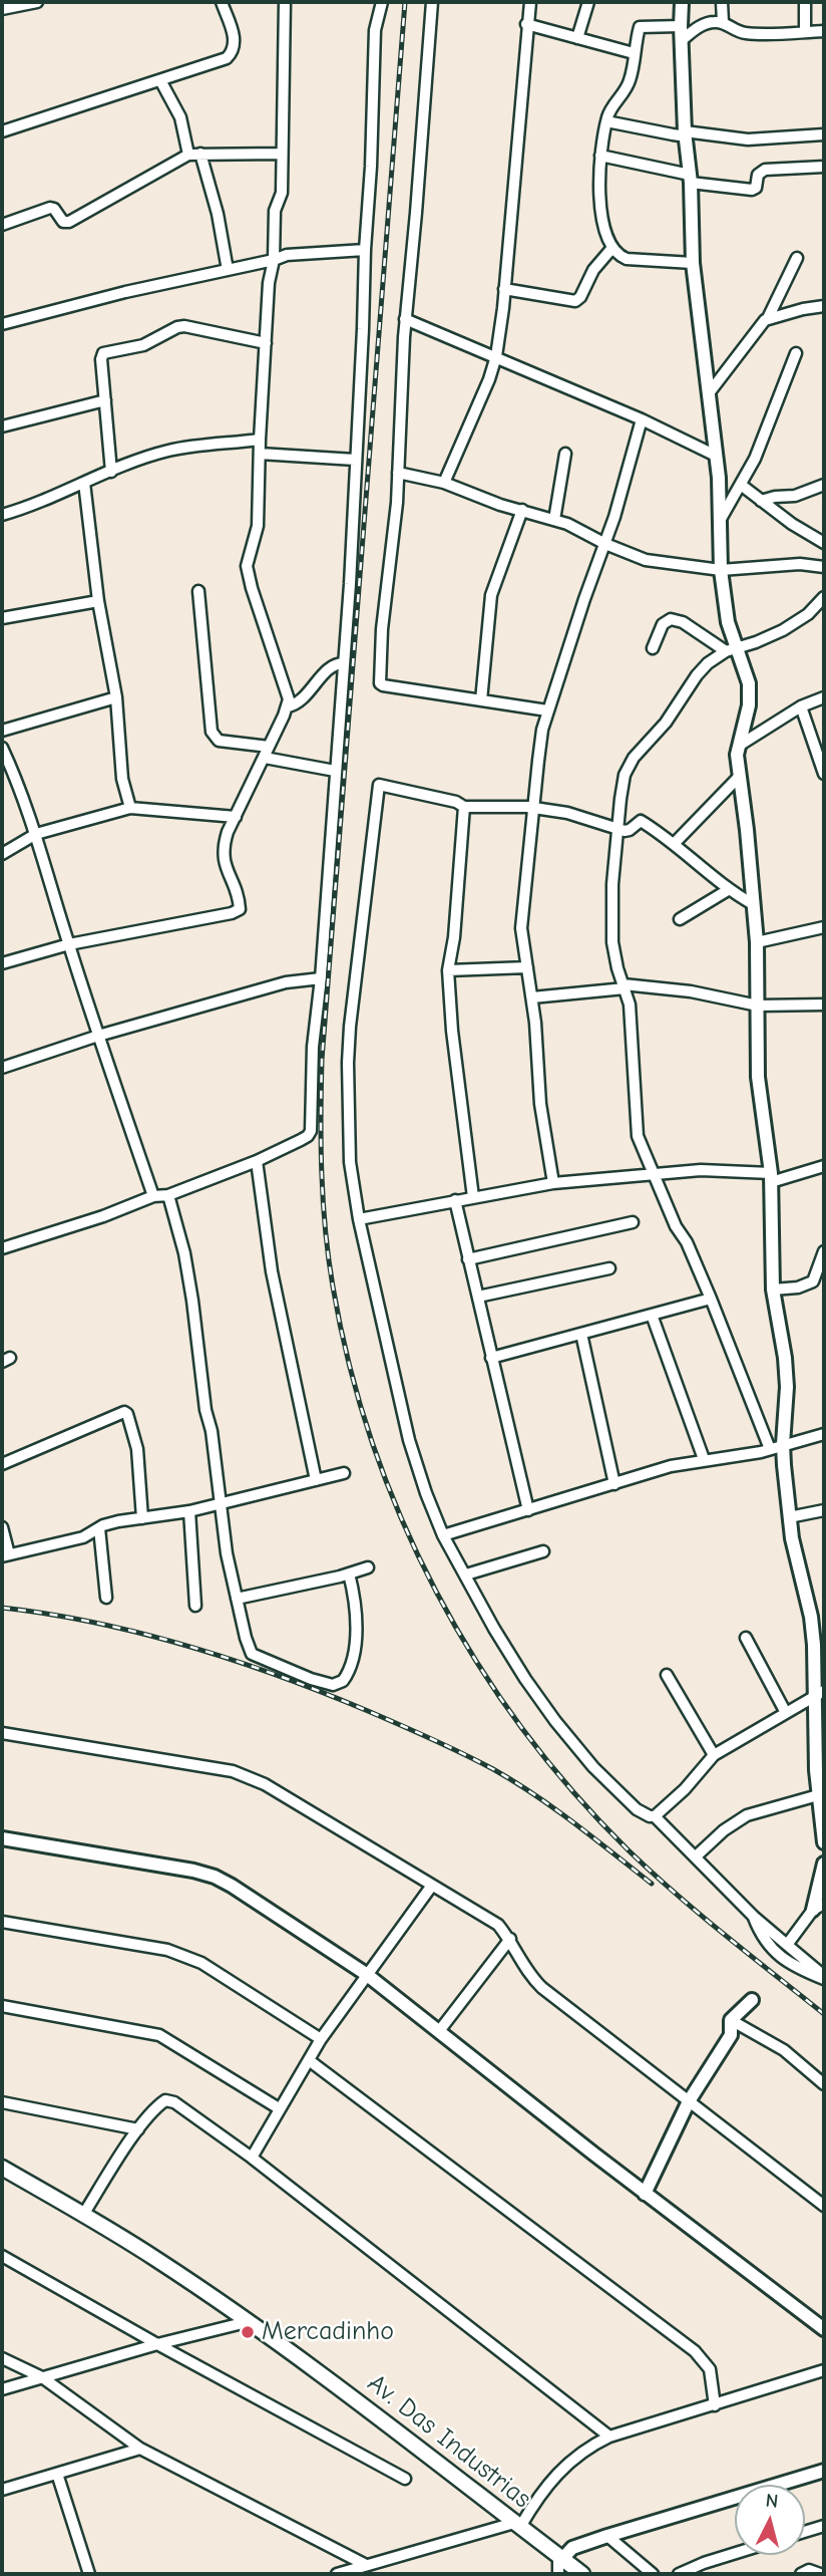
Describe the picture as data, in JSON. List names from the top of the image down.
{
  "streets": {
    "main road": ["Av. Das Industrias"]
  },
  "places": ["Mercadinho"],
  "north": "top"
}
